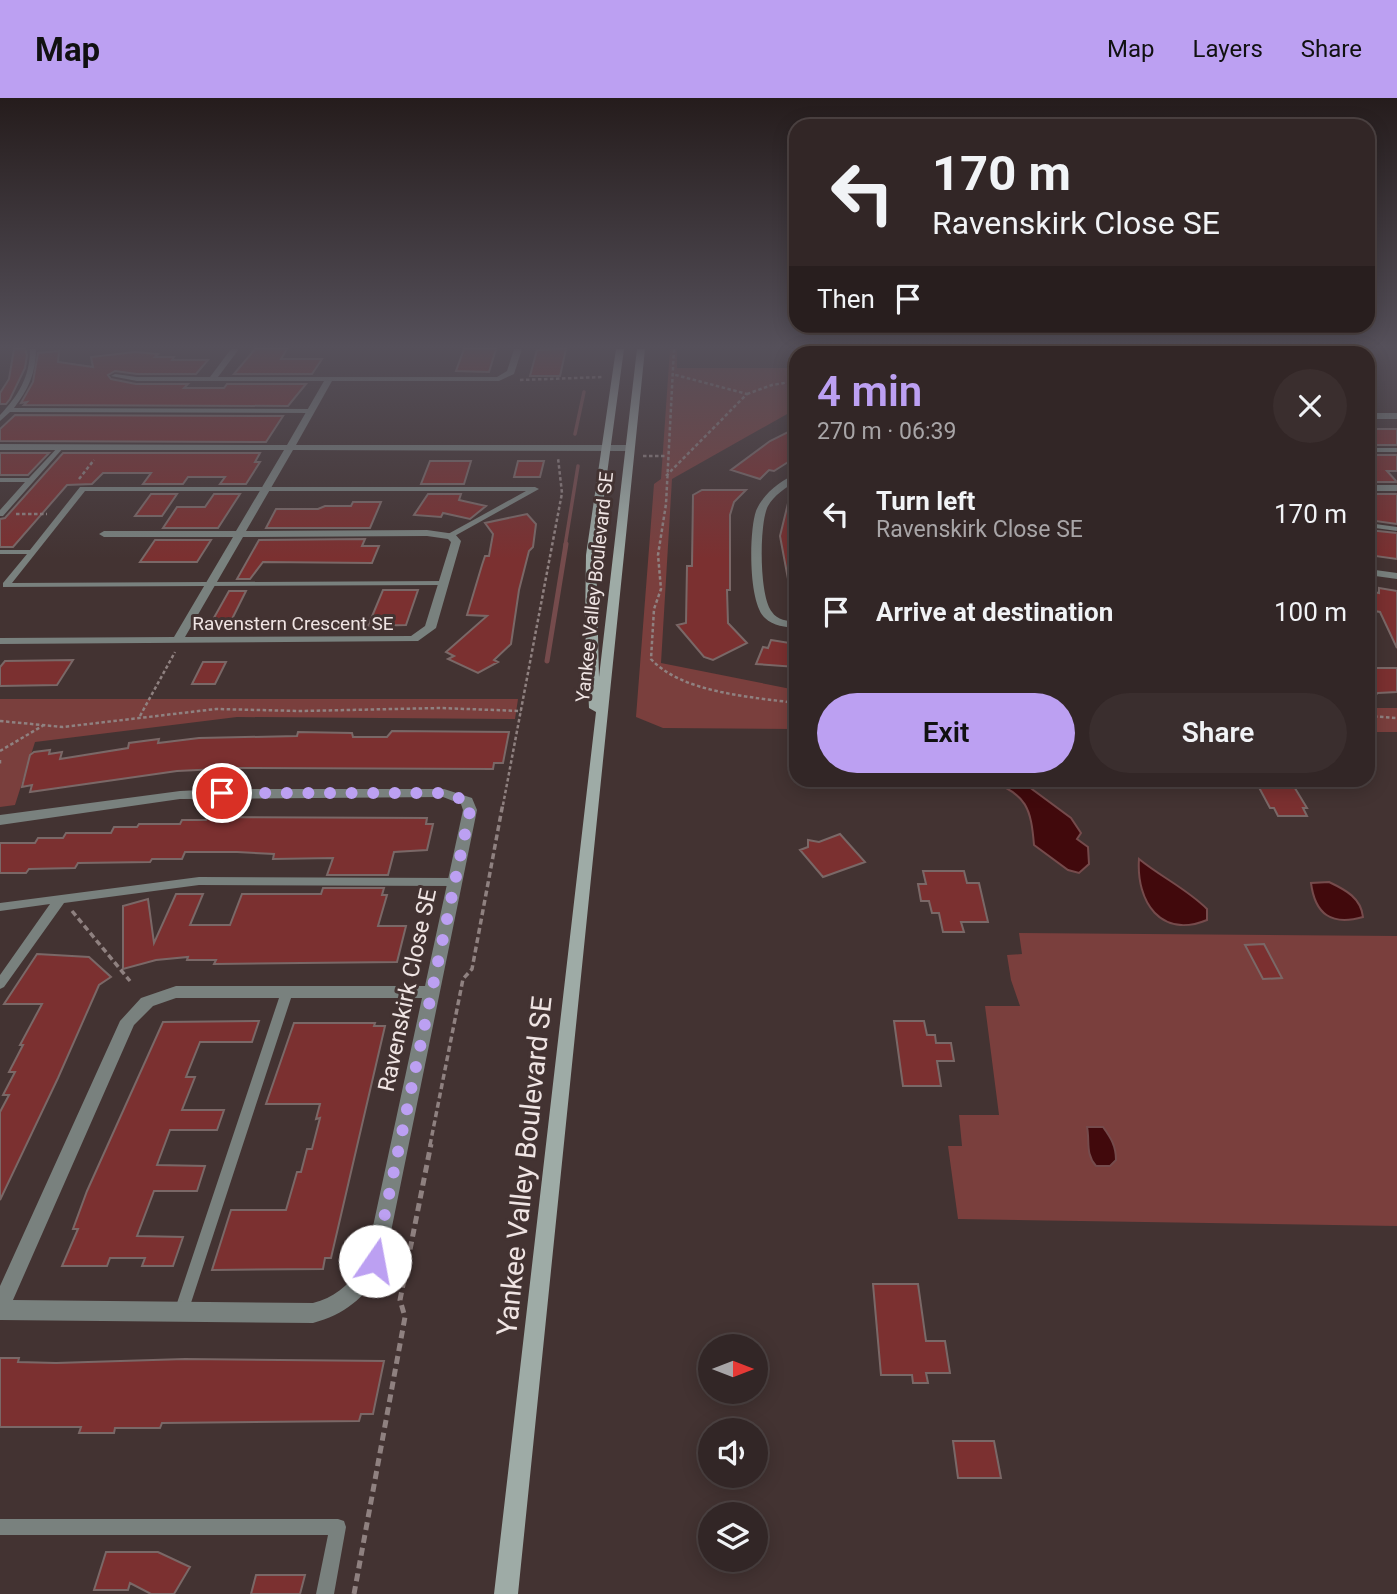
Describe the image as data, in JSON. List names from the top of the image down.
{
  "streets": {
    "street": ["Yankee Valley Boulevard SE", "Ravenstern Crescent SE", "Ravenskirk Close SE"]
  },
  "north": "right",
  "page": {
    "header": "Map",
    "nav": ["Map", "Layers", "Share"],
    "turn": ["170 m", "Ravenskirk Close SE"],
    "then": "Then",
    "heading": ["4 min", "270 m · 06:39"],
    "list": [
      {
        "name": "Turn left",
        "note": "Ravenskirk Close SE",
        "value": "170 m"
      },
      {
        "name": "Arrive at destination",
        "value": "100 m"
      }
    ],
    "buttons": ["Exit", "Share"]
  }
}
